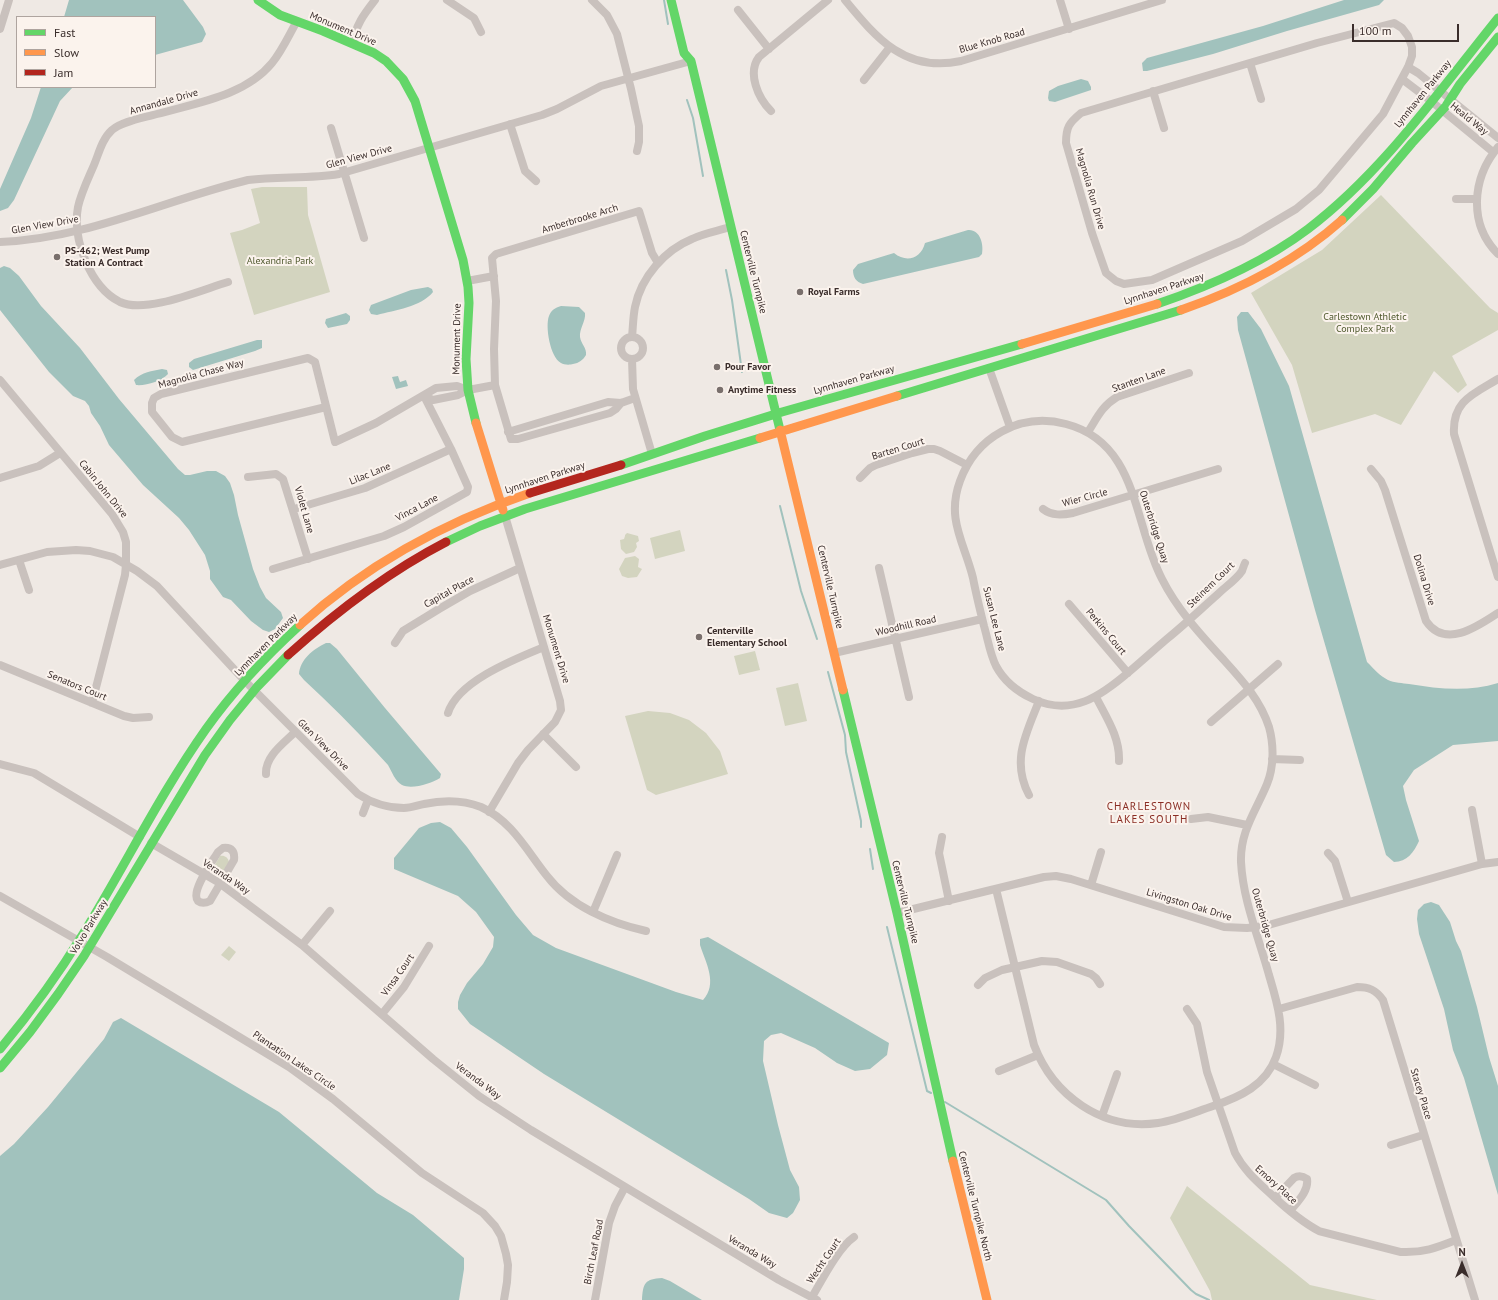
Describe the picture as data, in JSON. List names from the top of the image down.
{
  "streets": {
    "main road": [
      "Monument Drive",
      "Lynnhaven Parkway",
      "Centerville Turnpike",
      "Volvo Parkway",
      "Centerville Turnpike North"
    ],
    "street": [
      "Blue Knob Road",
      "Annandale Drive",
      "Heald Way",
      "Glen View Drive",
      "Magnolia Run Drive",
      "Amberbrooke Arch",
      "Magnolia Chase Way",
      "Stanten Lane",
      "Barten Court",
      "Lilac Lane",
      "Cabin John Drive",
      "Wier Circle",
      "Vinca Lane",
      "Violet Lane",
      "Outerbridge Quay",
      "Dolina Drive",
      "Steinem Court",
      "Capital Place",
      "Susan Lee Lane",
      "Woodhill Road",
      "Perkins Court",
      "Senators Court",
      "Veranda Way",
      "Livingston Oak Drive",
      "Vinsa Court",
      "Plantation Lakes Circle",
      "Stacey Place",
      "Emory Place",
      "Birch Leaf Road",
      "Wecht Court"
    ]
  },
  "crossings": [
    ["Monument Drive", "Lynnhaven Parkway"],
    ["Monument Drive", "Annandale Drive"],
    ["Monument Drive", "Glen View Drive"],
    ["Monument Drive", "Magnolia Chase Way"],
    ["Monument Drive", "Capital Place"],
    ["Lynnhaven Parkway", "Heald Way"],
    ["Lynnhaven Parkway", "Glen View Drive"],
    ["Lynnhaven Parkway", "Centerville Turnpike"],
    ["Lynnhaven Parkway", "Volvo Parkway"],
    ["Annandale Drive", "Glen View Drive"],
    ["Glen View Drive", "Centerville Turnpike"],
    ["Glen View Drive", "Cabin John Drive"],
    ["Glen View Drive", "Volvo Parkway"],
    ["Centerville Turnpike", "Woodhill Road"],
    ["Centerville Turnpike", "Livingston Oak Drive"],
    ["Centerville Turnpike", "Centerville Turnpike North"],
    ["Magnolia Chase Way", "Vinca Lane"],
    ["Stanten Lane", "Outerbridge Quay"],
    ["Barten Court", "Susan Lee Lane"],
    ["Lilac Lane", "Vinca Lane"],
    ["Lilac Lane", "Violet Lane"],
    ["Cabin John Drive", "Senators Court"],
    ["Wier Circle", "Outerbridge Quay"],
    ["Vinca Lane", "Violet Lane"],
    ["Outerbridge Quay", "Steinem Court"],
    ["Outerbridge Quay", "Susan Lee Lane"],
    ["Outerbridge Quay", "Livingston Oak Drive"],
    ["Outerbridge Quay", "Stacey Place"],
    ["Outerbridge Quay", "Emory Place"],
    ["Steinem Court", "Susan Lee Lane"],
    ["Susan Lee Lane", "Woodhill Road"],
    ["Susan Lee Lane", "Perkins Court"],
    ["Veranda Way", "Volvo Parkway"],
    ["Veranda Way", "Vinsa Court"],
    ["Veranda Way", "Birch Leaf Road"],
    ["Veranda Way", "Wecht Court"],
    ["Volvo Parkway", "Plantation Lakes Circle"],
    ["Stacey Place", "Emory Place"]
  ],
  "districts": ["CHARLESTOWN LAKES SOUTH"],
  "parks": ["Alexandria Park", "Carlestown Athletic Complex Park"],
  "places": [
    "PS-462; West Pump Station A Contract",
    "Royal Farms",
    "Pour Favor",
    "Anytime Fitness",
    "Centerville Elementary School"
  ],
  "legend": ["Fast", "Slow", "Jam"],
  "scale_bar": "100 m",
  "north": "top"
}
